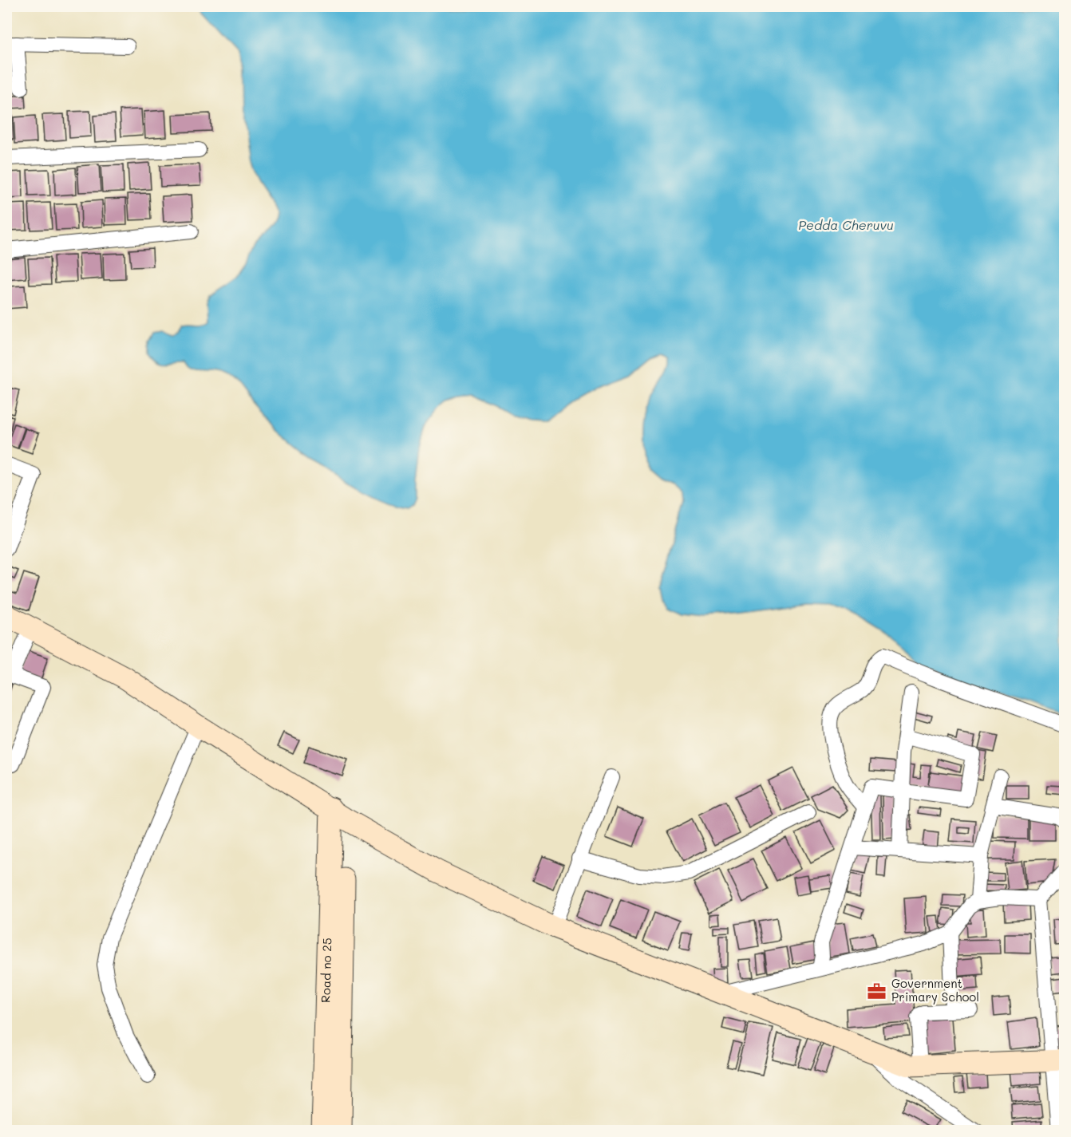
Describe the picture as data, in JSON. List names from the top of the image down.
{
  "streets": {
    "street": ["Road no 25"]
  },
  "water": ["Pedda Cheruvu"],
  "places": {
    "office": ["Government Primary School"]
  }
}
